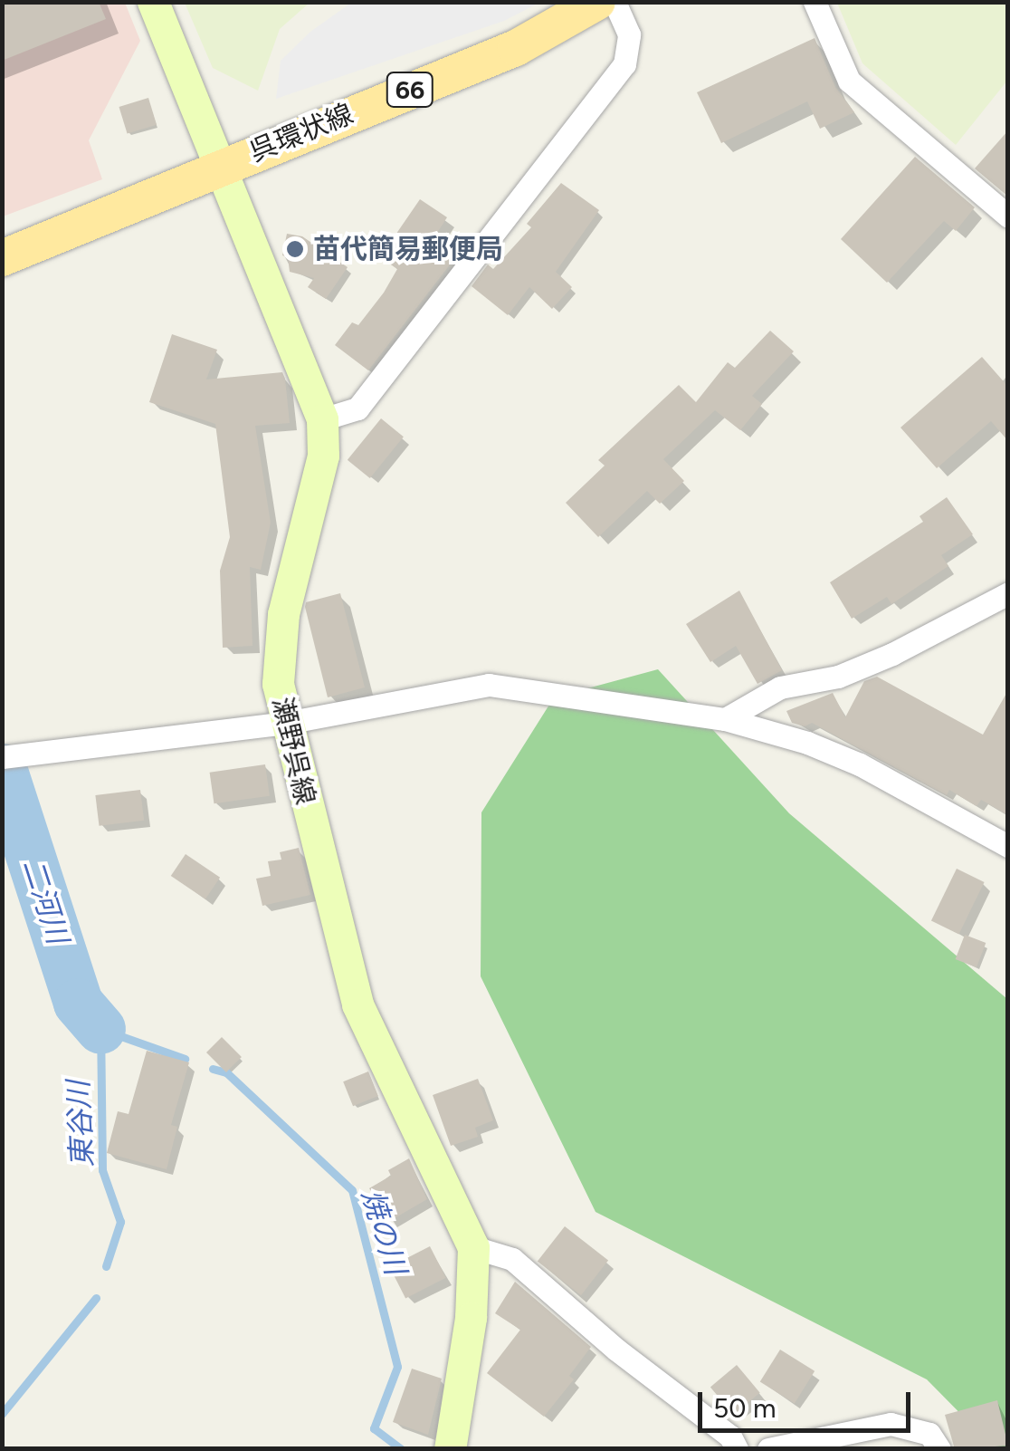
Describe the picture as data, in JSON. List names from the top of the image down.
{
  "streets": {
    "main road": ["66", "呉環状線", "瀬野呉線"]
  },
  "crossings": [
    ["呉環状線", "瀬野呉線"]
  ],
  "water": ["二河川", "東谷川", "焼の川"],
  "places": ["苗代簡易郵便局"],
  "scale_bar": "50 m"
}
